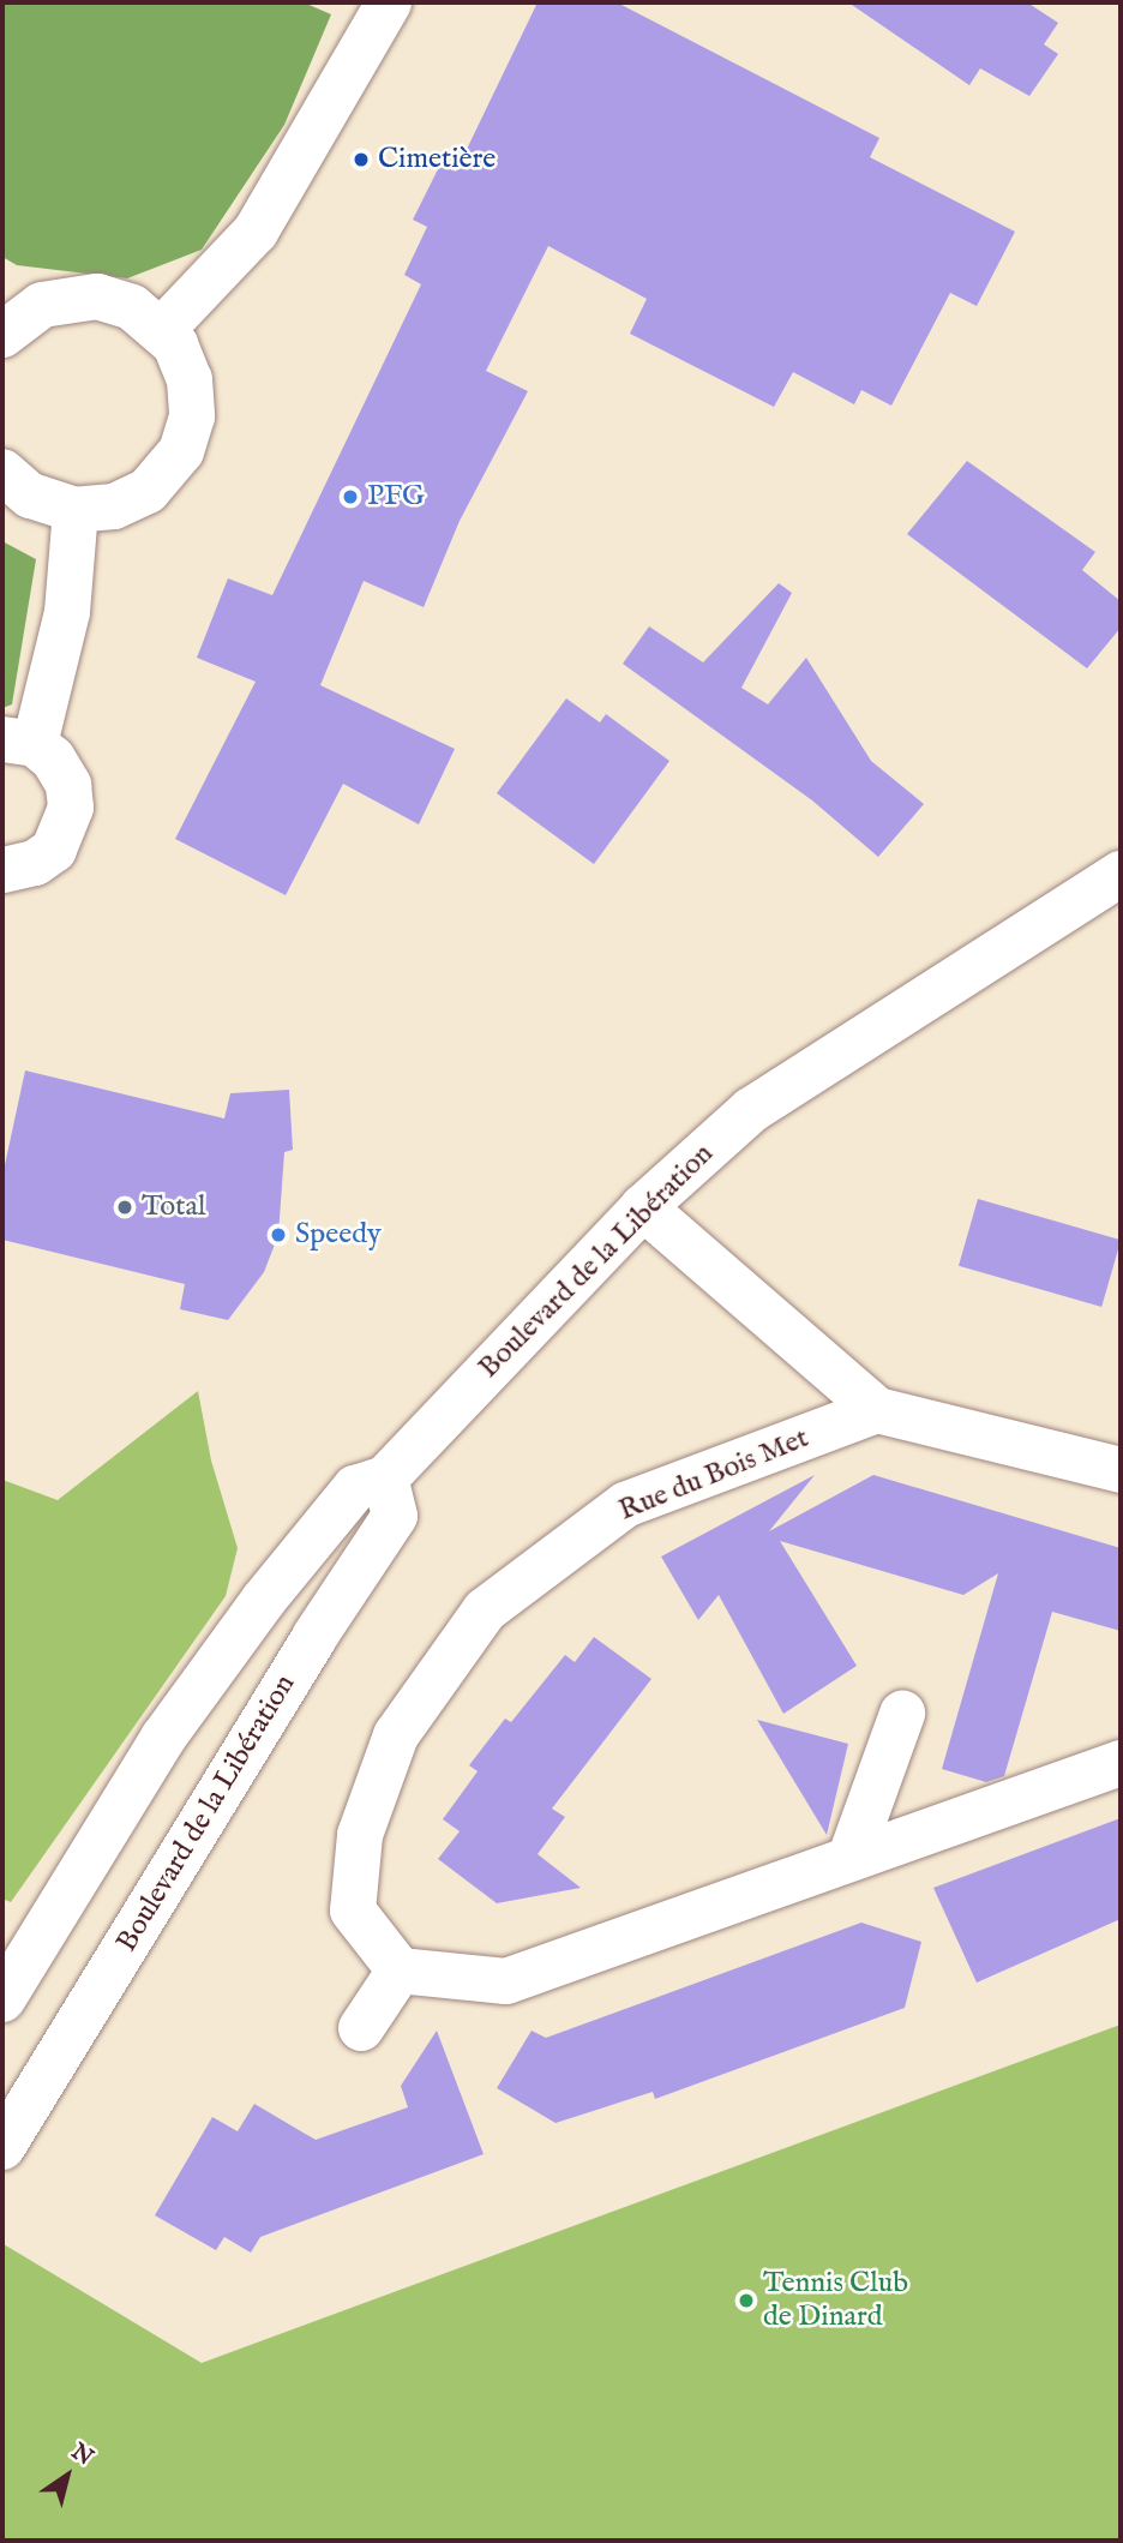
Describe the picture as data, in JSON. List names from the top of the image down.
{
  "streets": {
    "main road": ["Boulevard de la Libération", "Rue du Bois Met"]
  },
  "places": [
    "Cimetière",
    "PFG",
    "Total",
    "Speedy",
    "Tennis Club de Dinard"
  ],
  "north": "top right"
}
